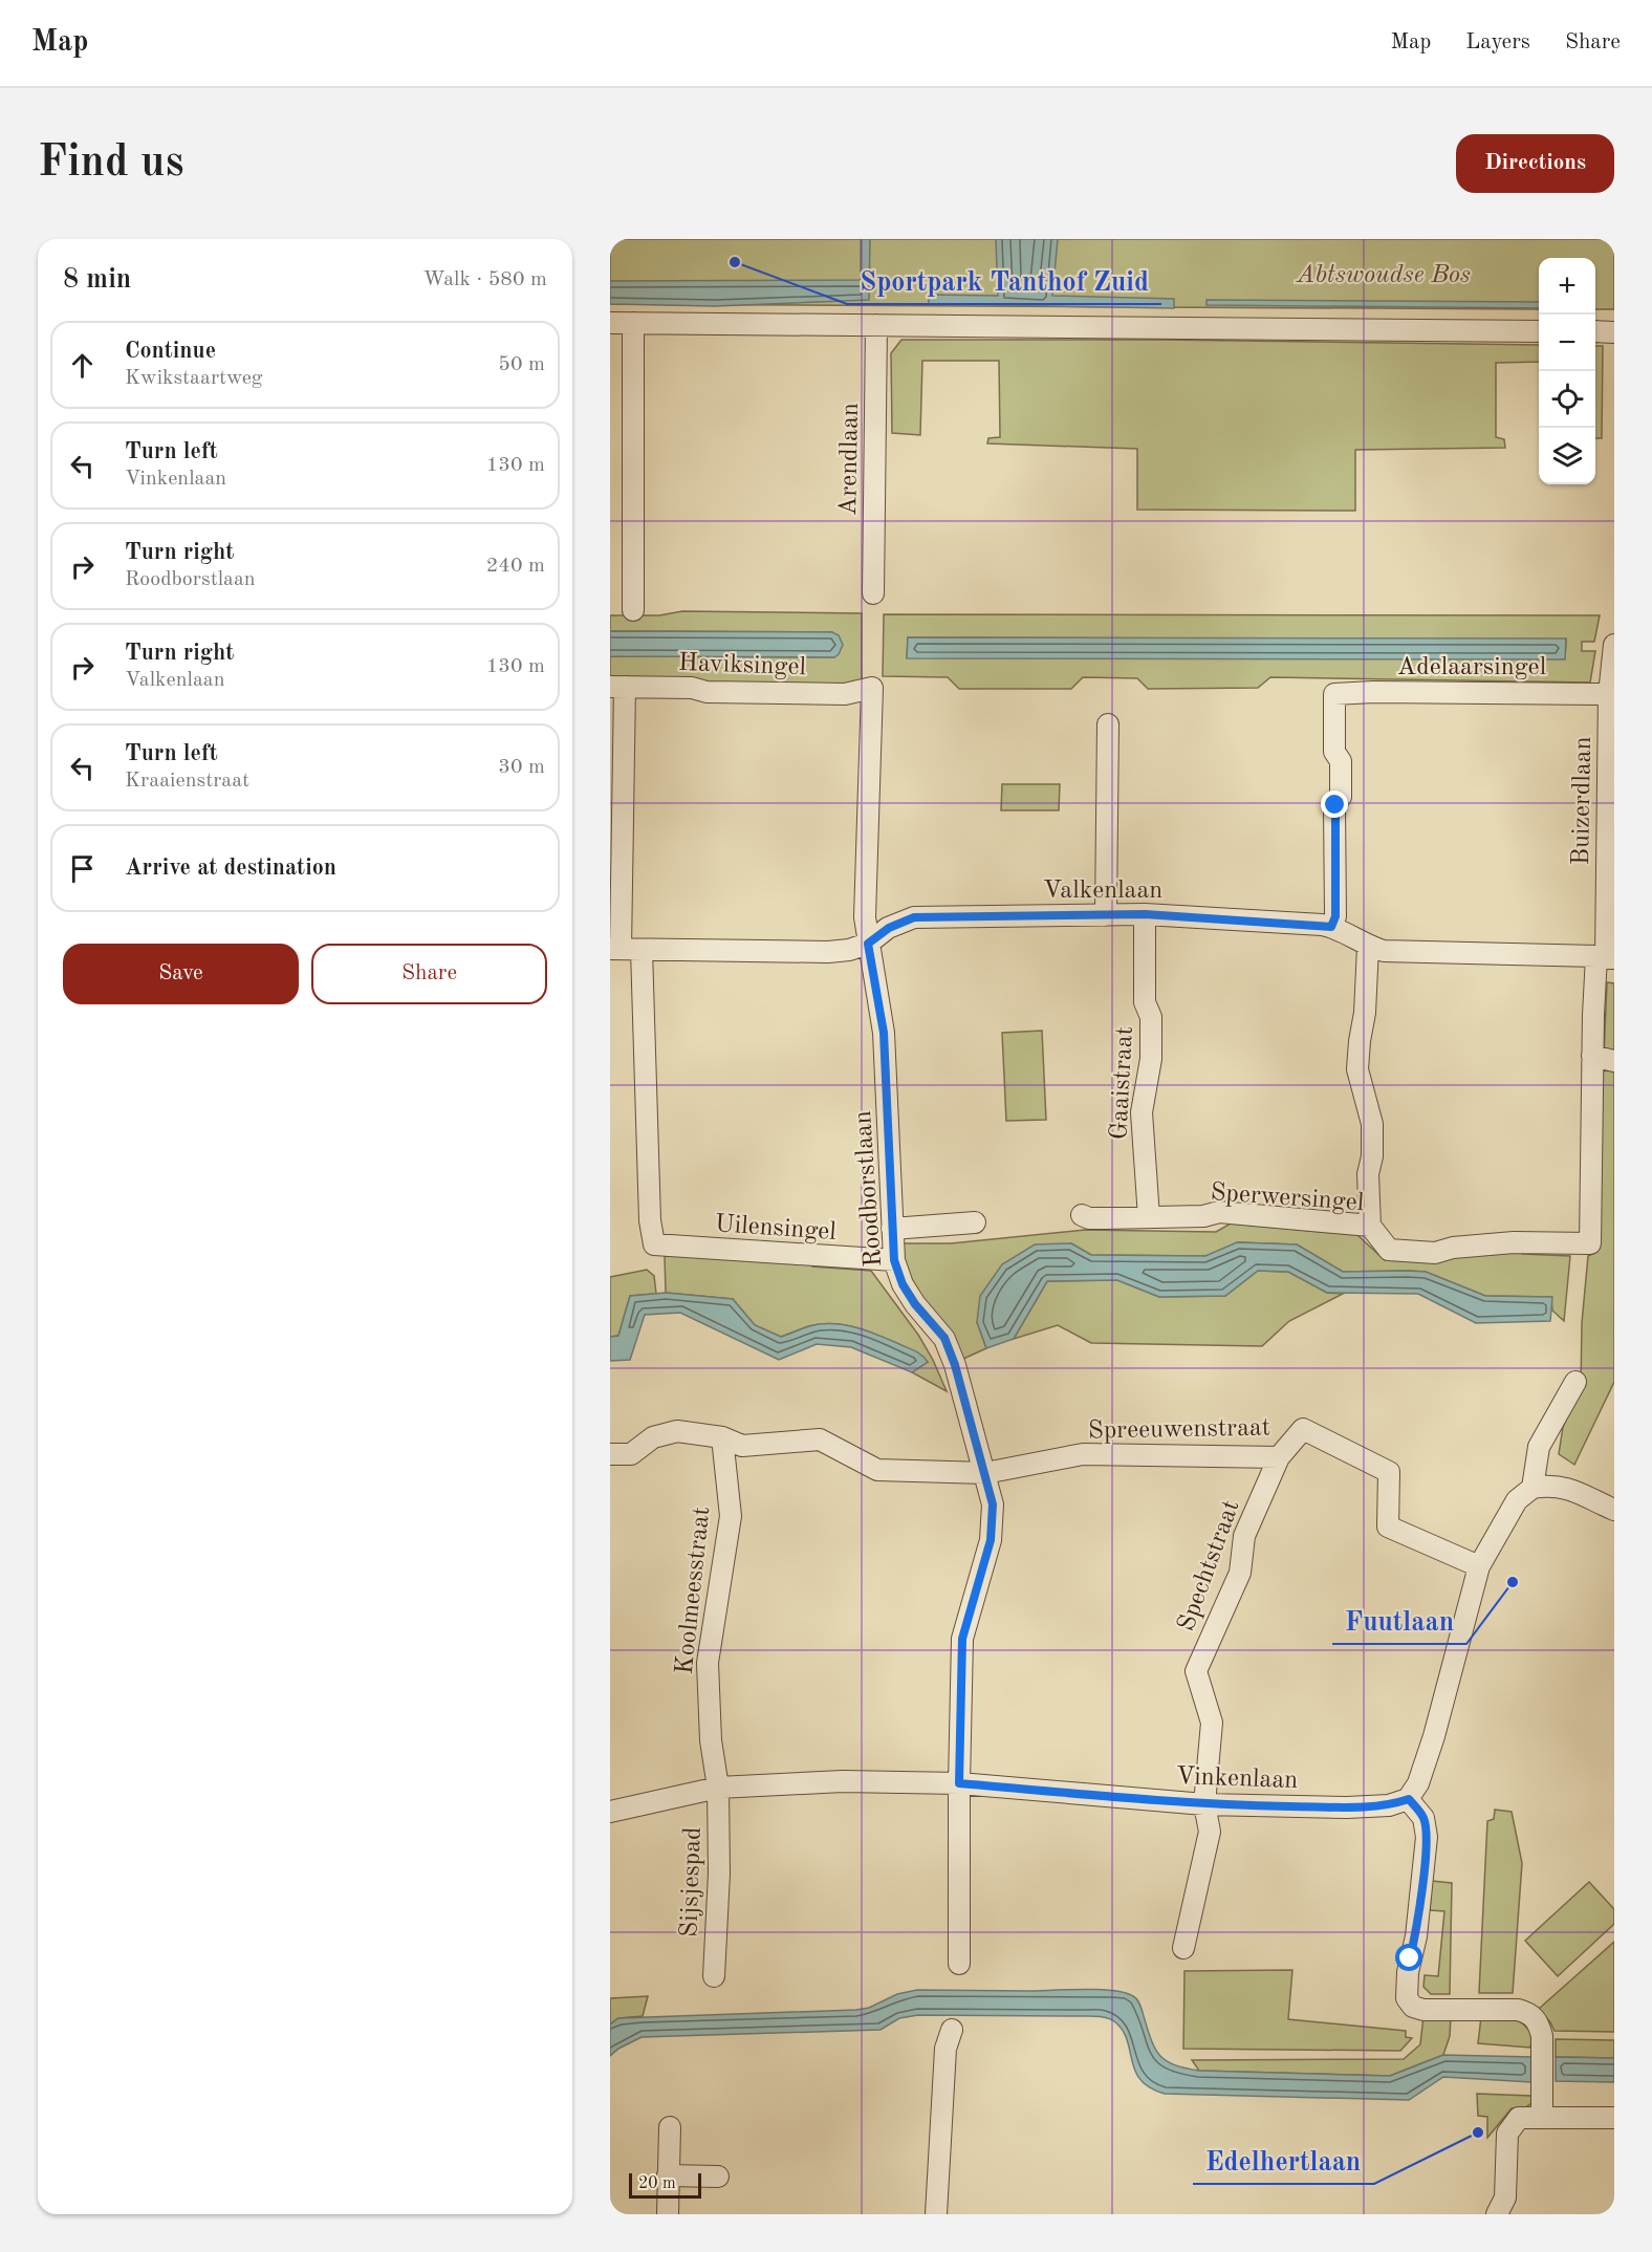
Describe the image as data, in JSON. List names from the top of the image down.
{
  "streets": {
    "street": [
      "Arendlaan",
      "Haviksingel",
      "Adelaarsingel",
      "Buizerdlaan",
      "Valkenlaan",
      "Gaaistraat",
      "Roodborstlaan",
      "Sperwersingel",
      "Uilensingel",
      "Spreeuwenstraat",
      "Spechtstraat",
      "Koolmeesstraat",
      "Vinkenlaan",
      "Sijsjespad"
    ]
  },
  "crossings": [
    ["Haviksingel", "Valkenlaan"],
    ["Haviksingel", "Roodborstlaan"],
    ["Adelaarsingel", "Buizerdlaan"],
    ["Adelaarsingel", "Valkenlaan"],
    ["Buizerdlaan", "Valkenlaan"],
    ["Buizerdlaan", "Sperwersingel"],
    ["Valkenlaan", "Gaaistraat"],
    ["Valkenlaan", "Roodborstlaan"],
    ["Valkenlaan", "Uilensingel"],
    ["Gaaistraat", "Sperwersingel"],
    ["Roodborstlaan", "Uilensingel"],
    ["Roodborstlaan", "Spreeuwenstraat"],
    ["Roodborstlaan", "Vinkenlaan"],
    ["Spreeuwenstraat", "Spechtstraat"],
    ["Spreeuwenstraat", "Koolmeesstraat"],
    ["Spechtstraat", "Vinkenlaan"],
    ["Koolmeesstraat", "Vinkenlaan"],
    ["Koolmeesstraat", "Sijsjespad"],
    ["Vinkenlaan", "Sijsjespad"]
  ],
  "parks": ["Abtswoudse Bos"],
  "places": ["Sportpark Tanthof Zuid", "Fuutlaan", "Edelhertlaan"],
  "scale_bar": "20 m",
  "page": {
    "header": "Map",
    "nav": ["Map", "Layers", "Share"],
    "buttons": [
      "Directions",
      ["Save", "Share"]
    ],
    "title": "Find us",
    "heading": ["8 min", "Walk · 580 m"],
    "map_buttons": ["+", "−"],
    "list": [
      ["Continue", "Kwikstaartweg", "50 m"],
      ["Turn left", "Vinkenlaan", "130 m"],
      ["Turn right", "Roodborstlaan", "240 m"],
      ["Turn right", "Valkenlaan", "130 m"],
      ["Turn left", "Kraaienstraat", "30 m"],
      "Arrive at destination"
    ],
    "scale": "20 m"
  }
}
